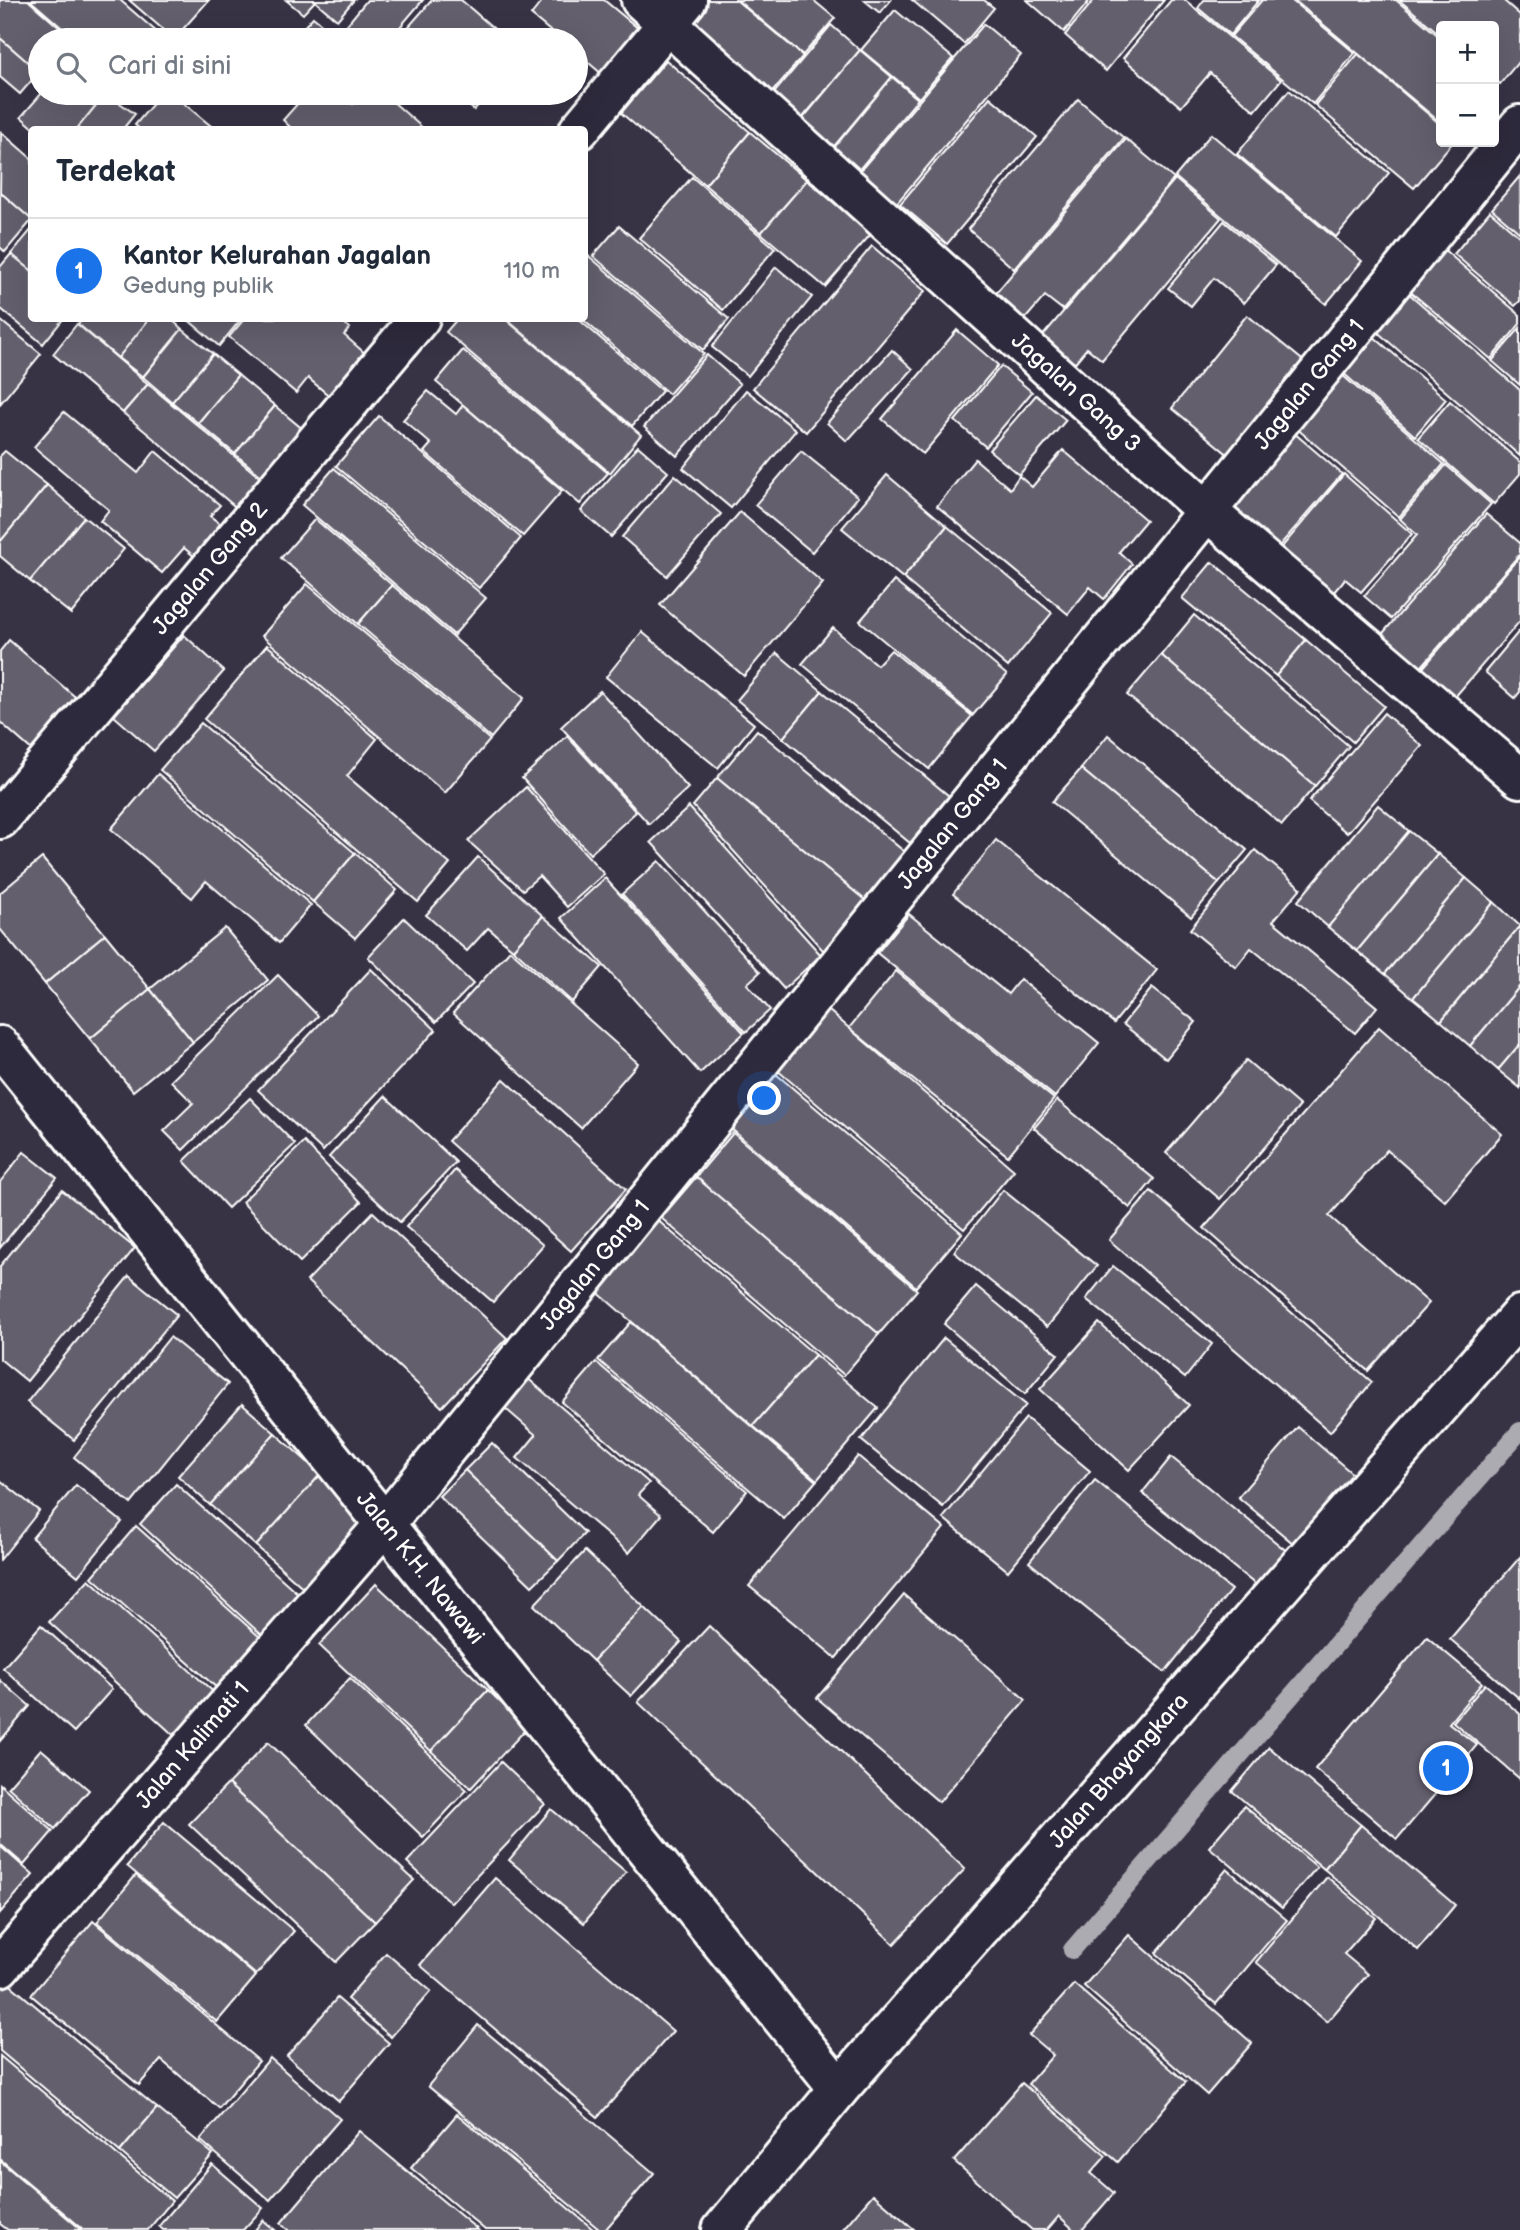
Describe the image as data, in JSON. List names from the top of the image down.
{
  "streets": {
    "street": [
      "Jagalan Gang 1",
      "Jagalan Gang 3",
      "Jagalan Gang 2",
      "Jalan K.H. Nawawi",
      "Jalan Kalimati 1",
      "Jalan Bhayangkara"
    ]
  },
  "crossings": [
    ["Jagalan Gang 1", "Jagalan Gang 3"],
    ["Jagalan Gang 1", "Jalan K.H. Nawawi"],
    ["Jagalan Gang 1", "Jalan Kalimati 1"],
    ["Jalan K.H. Nawawi", "Jalan Kalimati 1"],
    ["Jalan K.H. Nawawi", "Jalan Bhayangkara"]
  ],
  "page": {
    "map_buttons": ["+", "−"],
    "search": "Cari di sini",
    "heading": "Terdekat",
    "list": [
      {
        "mark": "1",
        "name": "Kantor Kelurahan Jagalan",
        "note": "Gedung publik",
        "value": "110 m"
      }
    ],
    "pins": "1"
  }
}
